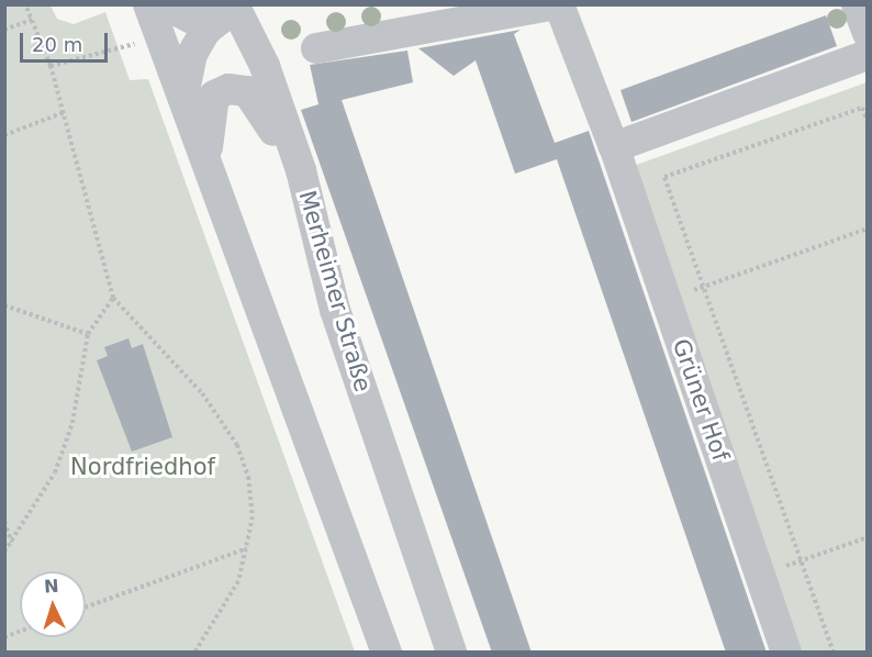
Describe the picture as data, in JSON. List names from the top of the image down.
{
  "streets": {
    "street": ["Merheimer Straße", "Grüner Hof"]
  },
  "parks": ["Nordfriedhof"],
  "scale_bar": "20 m",
  "north": "top"
}
